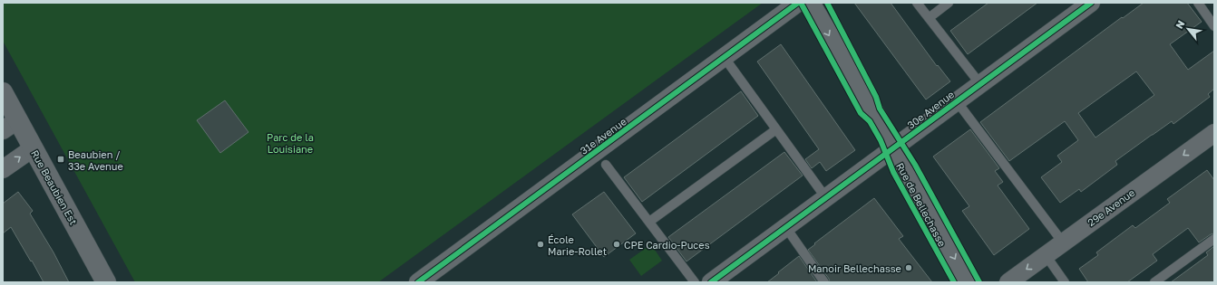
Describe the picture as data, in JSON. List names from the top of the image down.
{
  "streets": {
    "street": [
      "30e Avenue",
      "31e Avenue",
      "Rue Beaubien Est",
      "Rue de Bellechasse",
      "29e Avenue"
    ]
  },
  "crossings": [
    ["30e Avenue", "Rue de Bellechasse"]
  ],
  "one_way": ["Rue de Bellechasse", "29e Avenue"],
  "parks": ["Parc de la Louisiane"],
  "places": {
    "transit": ["Beaubien / 33e Avenue"],
    "other": ["École Marie-Rollet", "CPE Cardio-Puces", "Manoir Bellechasse"]
  },
  "north": "top left"
}
